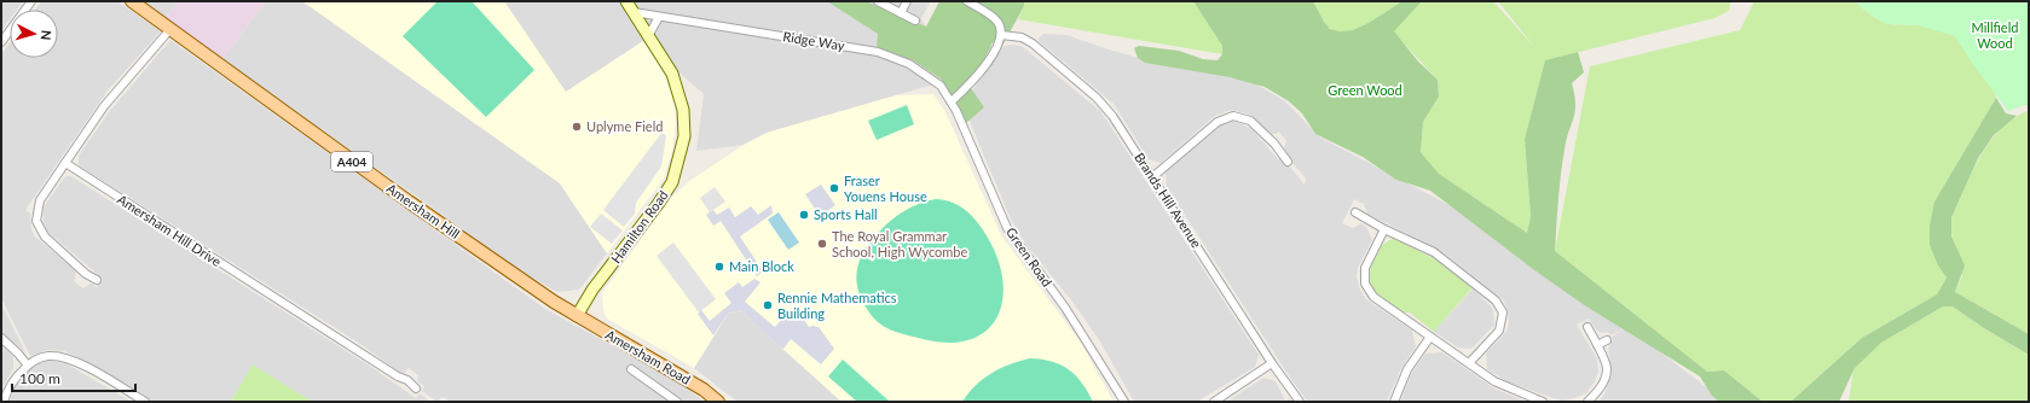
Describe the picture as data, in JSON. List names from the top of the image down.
{
  "streets": {
    "main road": ["A404", "Amersham Hill", "Amersham Road"],
    "street": [
      "Ridge Way",
      "Brands Hill Avenue",
      "Hamilton Road",
      "Amersham Hill Drive",
      "Green Road"
    ]
  },
  "crossings": [
    ["Ridge Way", "Hamilton Road"],
    ["Ridge Way", "Green Road"],
    ["Amersham Hill", "Hamilton Road"],
    ["Amersham Hill", "Amersham Road"],
    ["Hamilton Road", "Amersham Road"]
  ],
  "parks": ["Millfield Wood", "Green Wood"],
  "places": [
    "Uplyme Field",
    "Fraser Youens House",
    "Sports Hall",
    "The Royal Grammar School, High Wycombe",
    "Main Block",
    "Rennie Mathematics Building"
  ],
  "scale_bar": "100 m",
  "north": "right"
}
